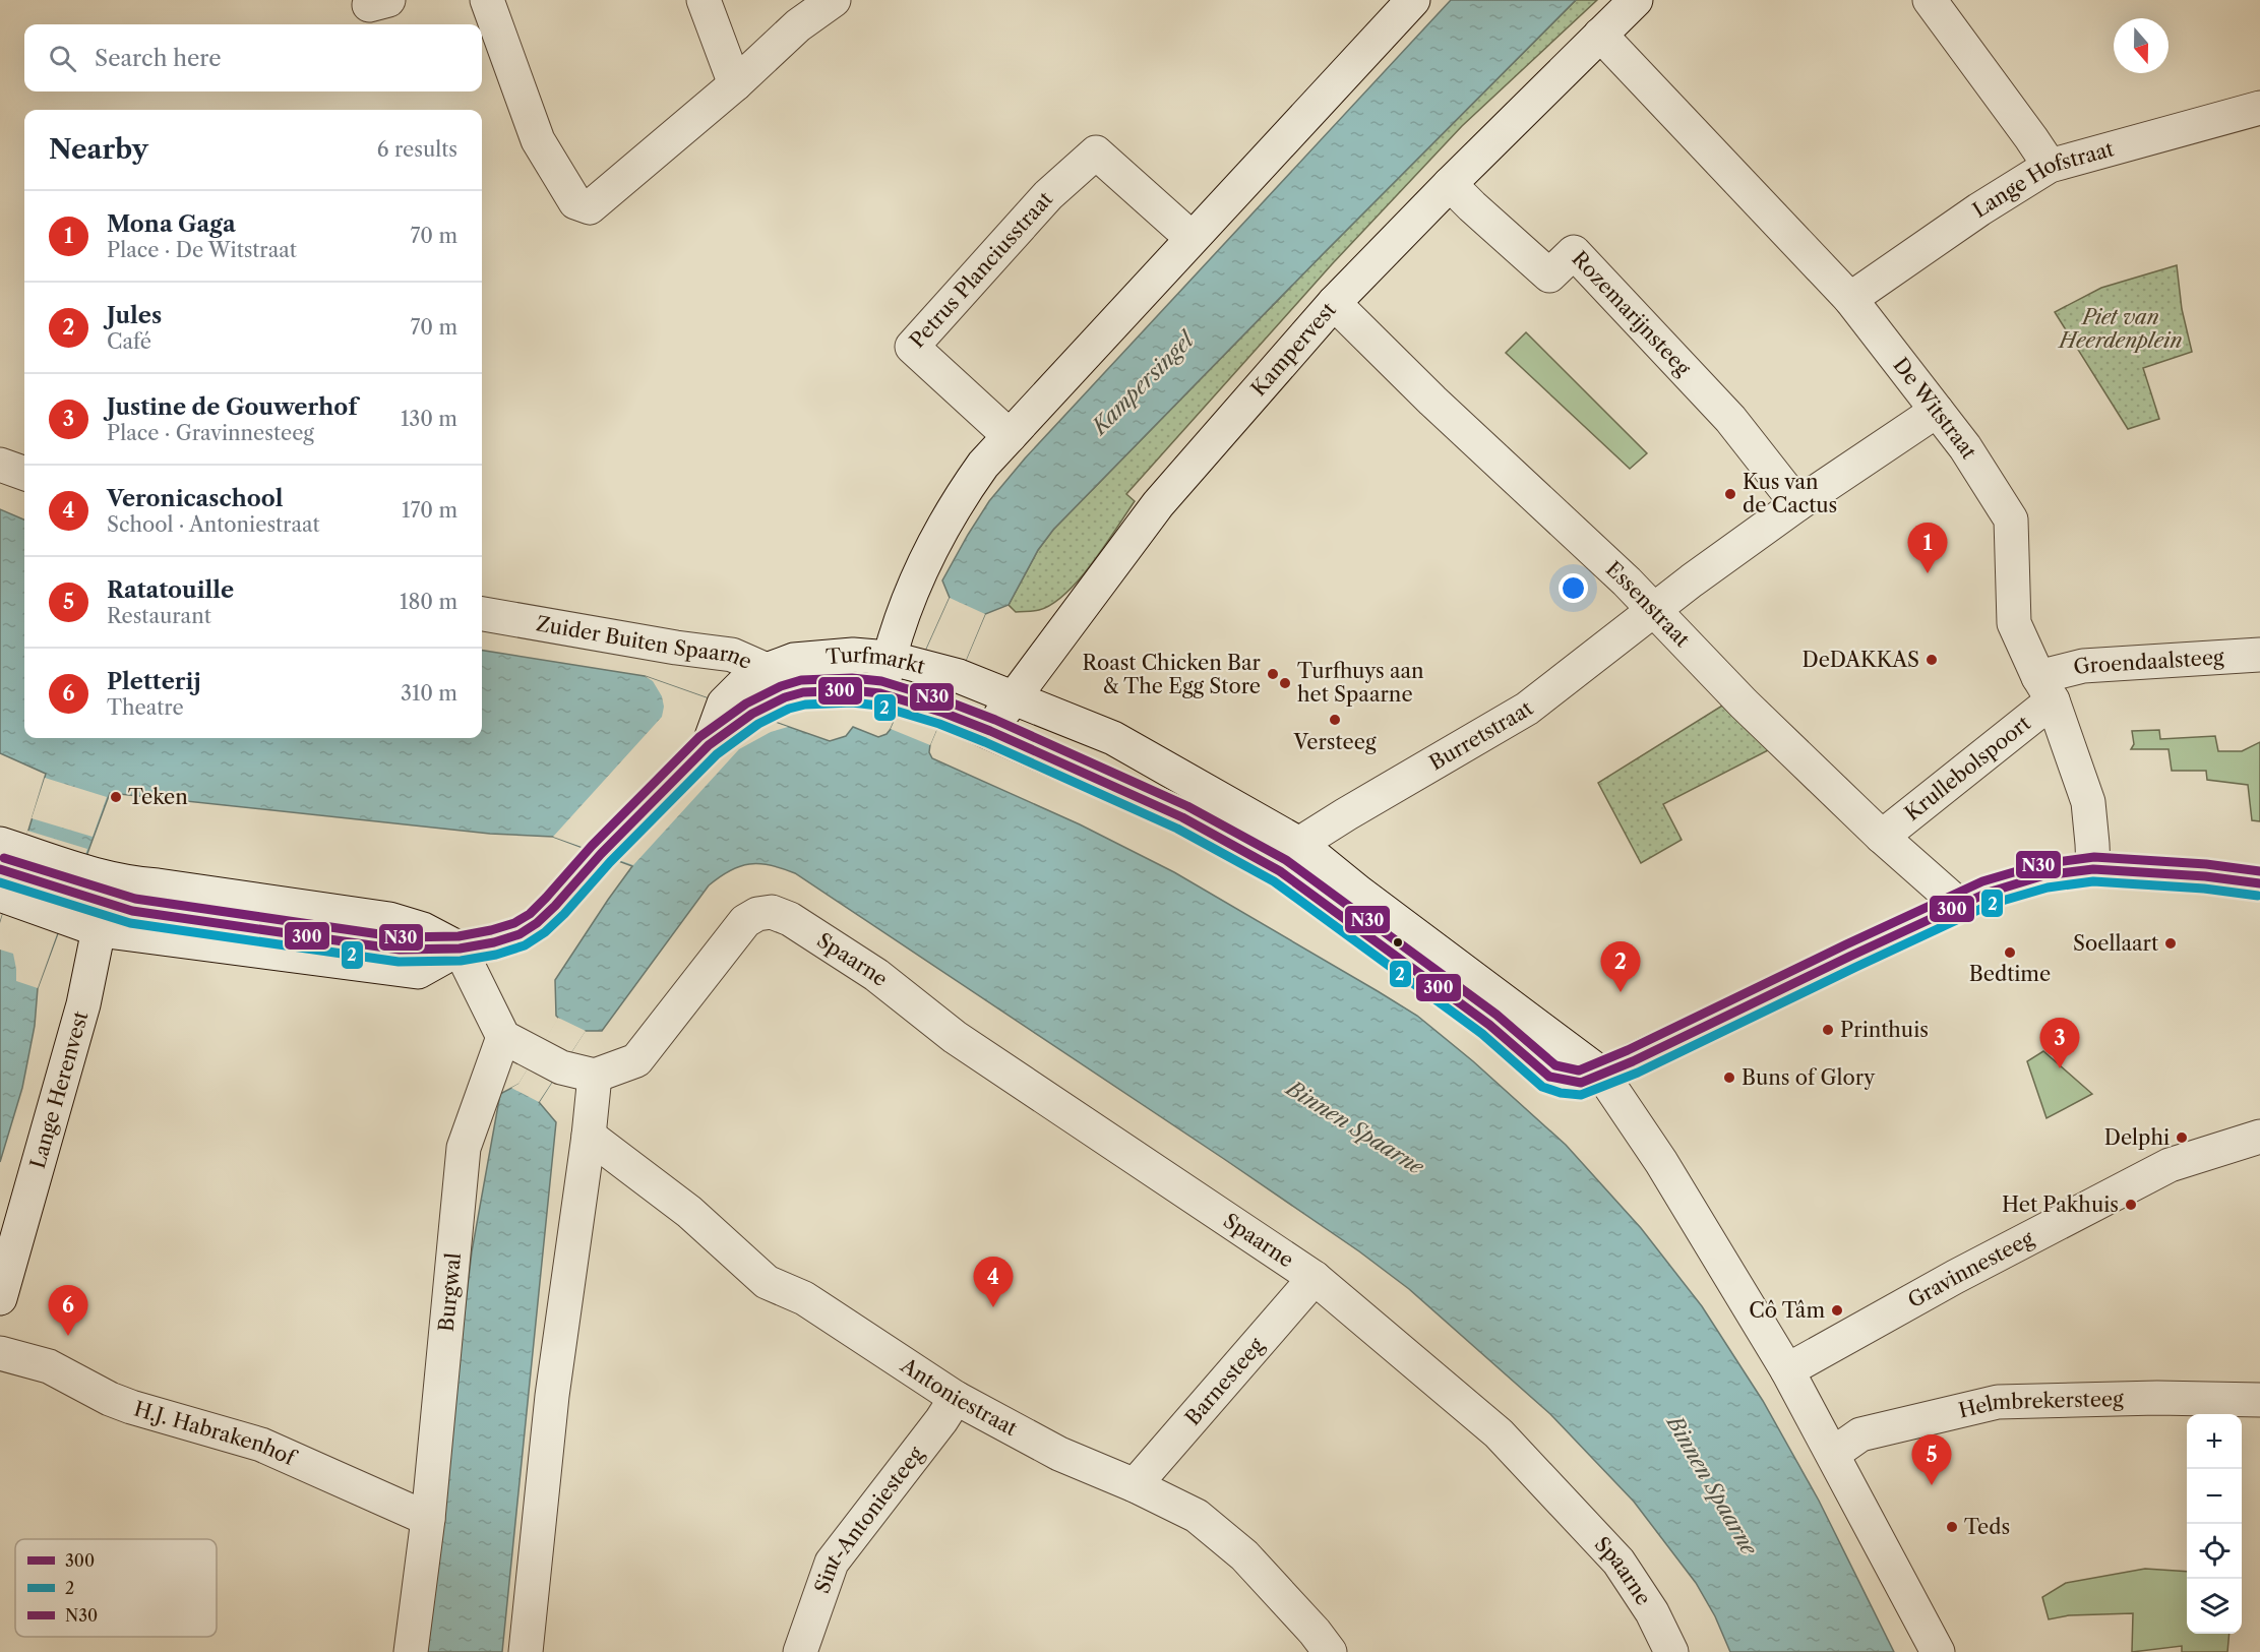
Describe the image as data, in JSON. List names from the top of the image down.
{
  "streets": {
    "street": [
      "Lange Hofstraat",
      "Petrus Planciusstraat",
      "Rozemarijnsteeg",
      "Kampervest",
      "De Witstraat",
      "Essenstraat",
      "Zuider Buiten Spaarne",
      "Turfmarkt",
      "Groendaalsteeg",
      "Burretstraat",
      "Krullebolspoort",
      "Spaarne",
      "Lange Herenvest",
      "Gravinnesteeg",
      "Burgwal",
      "Barnesteeg",
      "Antoniestraat",
      "Helmbrekersteeg",
      "H.J. Habrakenhof",
      "Sint-Antoniesteeg"
    ]
  },
  "crossings": [
    ["Lange Hofstraat", "De Witstraat"],
    ["Rozemarijnsteeg", "Kampervest"],
    ["Rozemarijnsteeg", "Burretstraat"],
    ["Kampervest", "De Witstraat"],
    ["Kampervest", "Essenstraat"],
    ["Kampervest", "Turfmarkt"],
    ["De Witstraat", "Groendaalsteeg"],
    ["De Witstraat", "Burretstraat"],
    ["De Witstraat", "Krullebolspoort"],
    ["Essenstraat", "Burretstraat"],
    ["Essenstraat", "Krullebolspoort"],
    ["Zuider Buiten Spaarne", "Turfmarkt"],
    ["Turfmarkt", "Burretstraat"],
    ["Groendaalsteeg", "Krullebolspoort"],
    ["Spaarne", "Barnesteeg"],
    ["Burgwal", "H.J. Habrakenhof"],
    ["Barnesteeg", "Antoniestraat"],
    ["Antoniestraat", "Sint-Antoniesteeg"]
  ],
  "water": ["Kampersingel", "Binnen Spaarne"],
  "parks": ["Piet van Heerdenplein"],
  "places": [
    "Kus van de Cactus",
    "DeDAKKAS",
    "Roast Chicken Bar & The Egg Store",
    "Turfhuys aan het Spaarne",
    "Versteeg",
    "Teken",
    "Soellaart",
    "Bedtime",
    "Printhuis",
    "Buns of Glory",
    "Delphi",
    "Het Pakhuis",
    "Cô Tâm",
    "Teds"
  ],
  "lines": ["transit line N30", "transit line 300", "transit line 2"],
  "legend": ["300", "2", "N30"],
  "north": "bottom",
  "page": {
    "search": "Search here",
    "heading": ["Nearby", "6 results"],
    "list": [
      {
        "mark": "1",
        "name": "Mona Gaga",
        "note": "Place · De Witstraat",
        "value": "70 m"
      },
      {
        "mark": "2",
        "name": "Jules",
        "note": "Café",
        "value": "70 m"
      },
      {
        "mark": "3",
        "name": "Justine de Gouwerhof",
        "note": "Place · Gravinnesteeg",
        "value": "130 m"
      },
      {
        "mark": "4",
        "name": "Veronicaschool",
        "note": "School · Antoniestraat",
        "value": "170 m"
      },
      {
        "mark": "5",
        "name": "Ratatouille",
        "note": "Restaurant",
        "value": "180 m"
      },
      {
        "mark": "6",
        "name": "Pletterij",
        "note": "Theatre",
        "value": "310 m"
      }
    ],
    "pins": [
      "1",
      "2",
      "3",
      "4",
      "6",
      "5"
    ],
    "map_buttons": ["+", "−"]
  }
}
